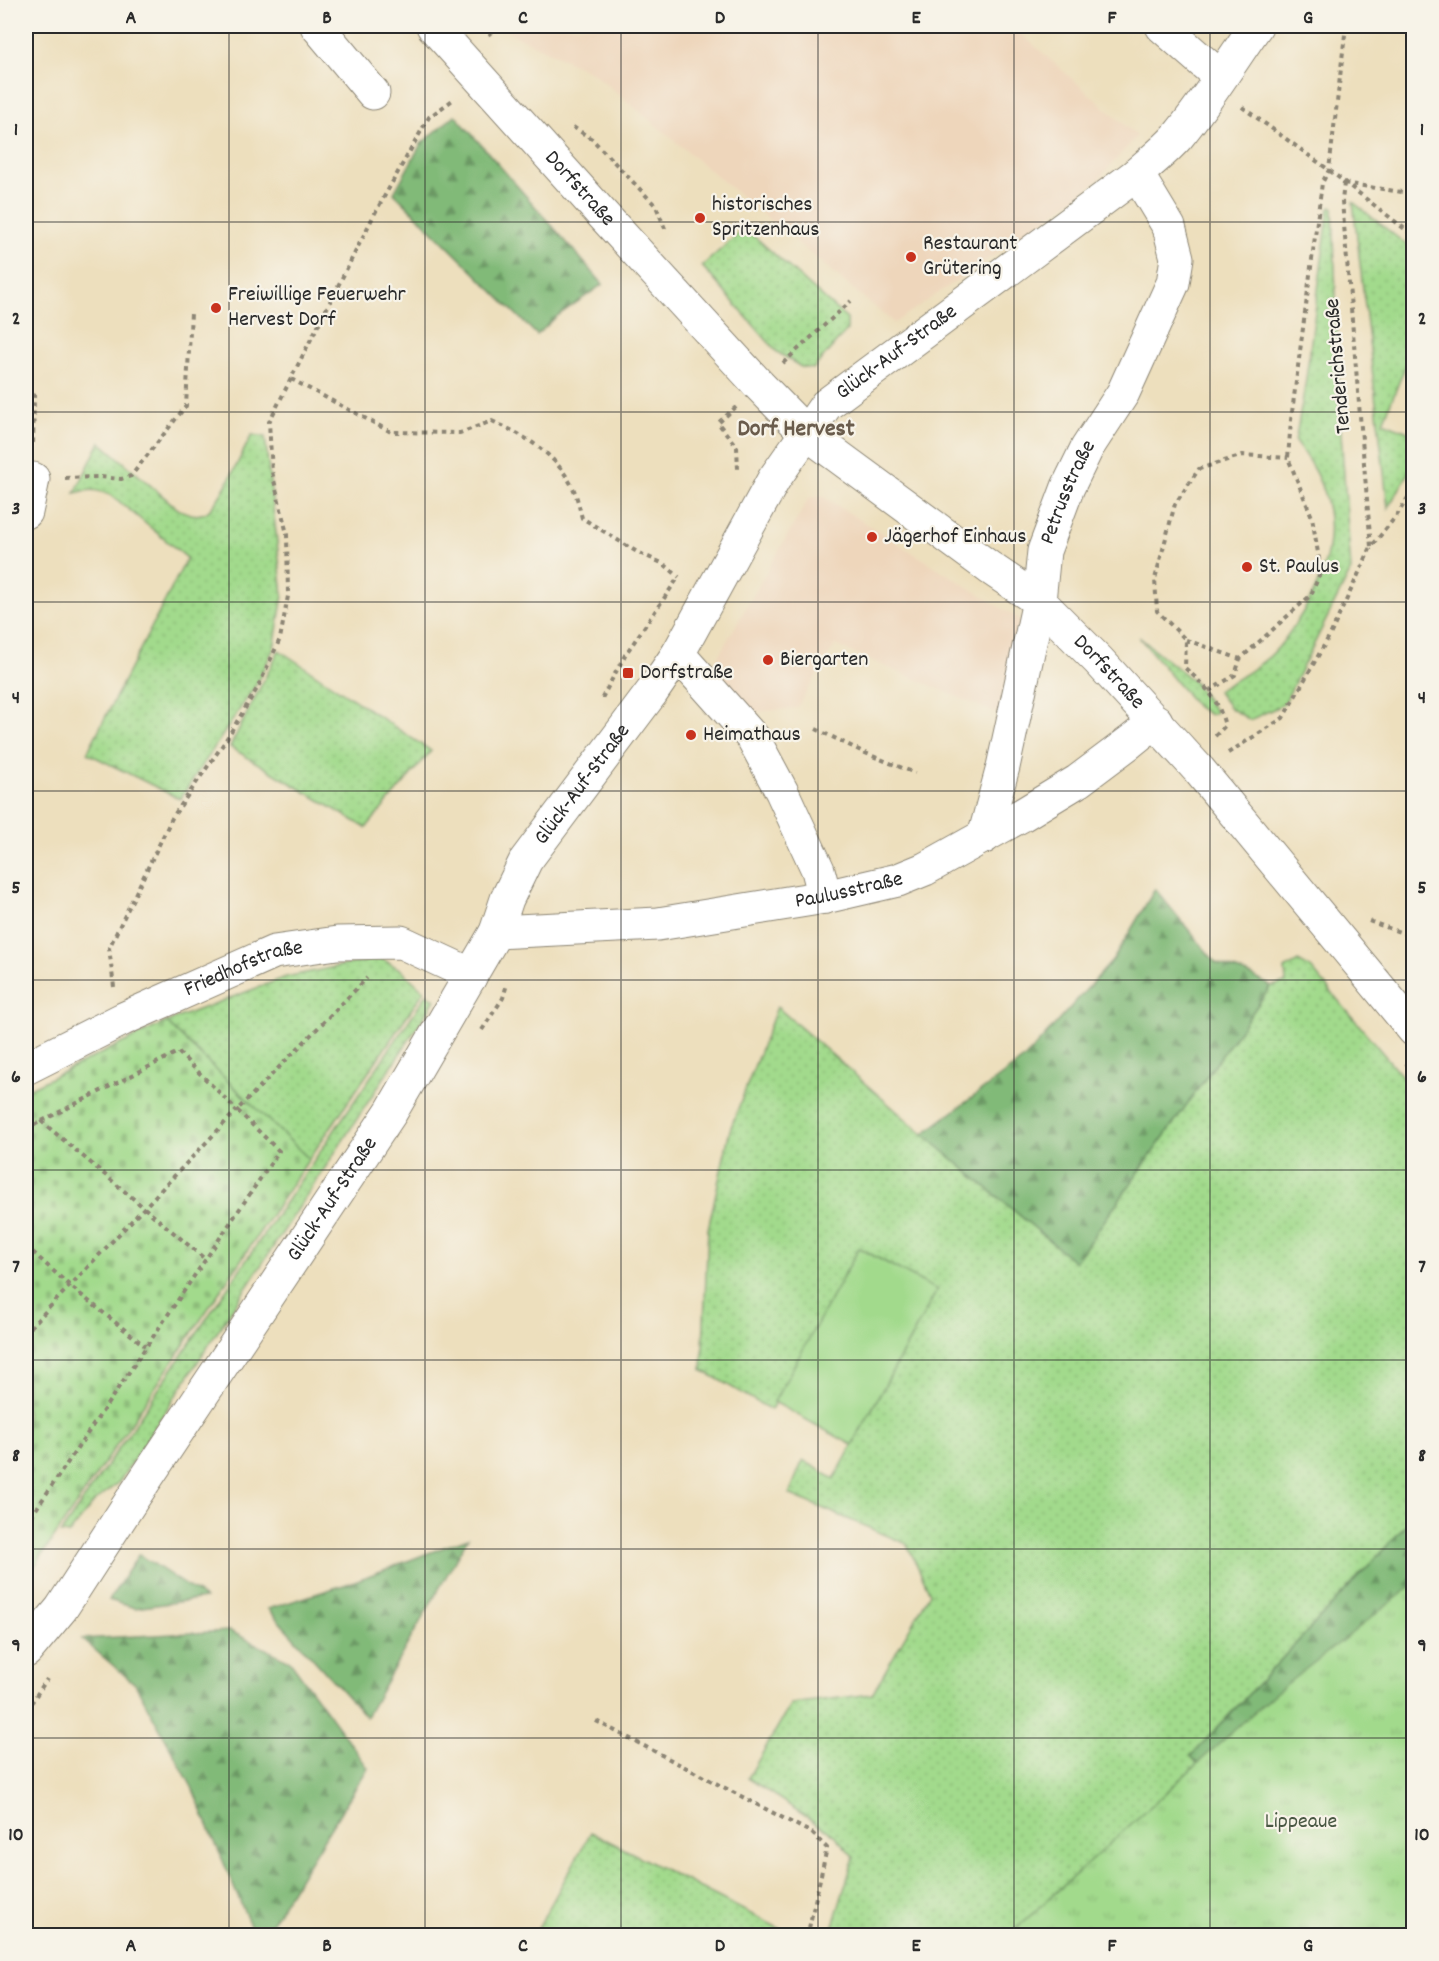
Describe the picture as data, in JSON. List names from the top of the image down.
{
  "streets": {
    "street": [
      "Dorfstraße",
      "Glück-Auf-Straße",
      "Petrusstraße",
      "Paulusstraße",
      "Friedhofstraße"
    ],
    "path": ["Tenderichstraße"]
  },
  "crossings": [
    ["Dorfstraße", "Glück-Auf-Straße"],
    ["Dorfstraße", "Tenderichstraße"],
    ["Dorfstraße", "Petrusstraße"],
    ["Dorfstraße", "Paulusstraße"],
    ["Glück-Auf-Straße", "Petrusstraße"],
    ["Glück-Auf-Straße", "Paulusstraße"],
    ["Glück-Auf-Straße", "Friedhofstraße"],
    ["Petrusstraße", "Paulusstraße"]
  ],
  "districts": ["Dorf Hervest"],
  "parks": ["Lippeaue"],
  "places": {
    "other": [
      "historisches Spritzenhaus",
      "Restaurant Grütering",
      "Freiwillige Feuerwehr Hervest Dorf",
      "Jägerhof Einhaus",
      "St. Paulus",
      "Biergarten",
      "Heimathaus"
    ],
    "transit": ["Dorfstraße"]
  },
  "grid": {
    "columns": [
      "A",
      "B",
      "C",
      "D",
      "E",
      "F",
      "G"
    ],
    "rows": [
      "1",
      "2",
      "3",
      "4",
      "5",
      "6",
      "7",
      "8",
      "9",
      "10"
    ]
  }
}
